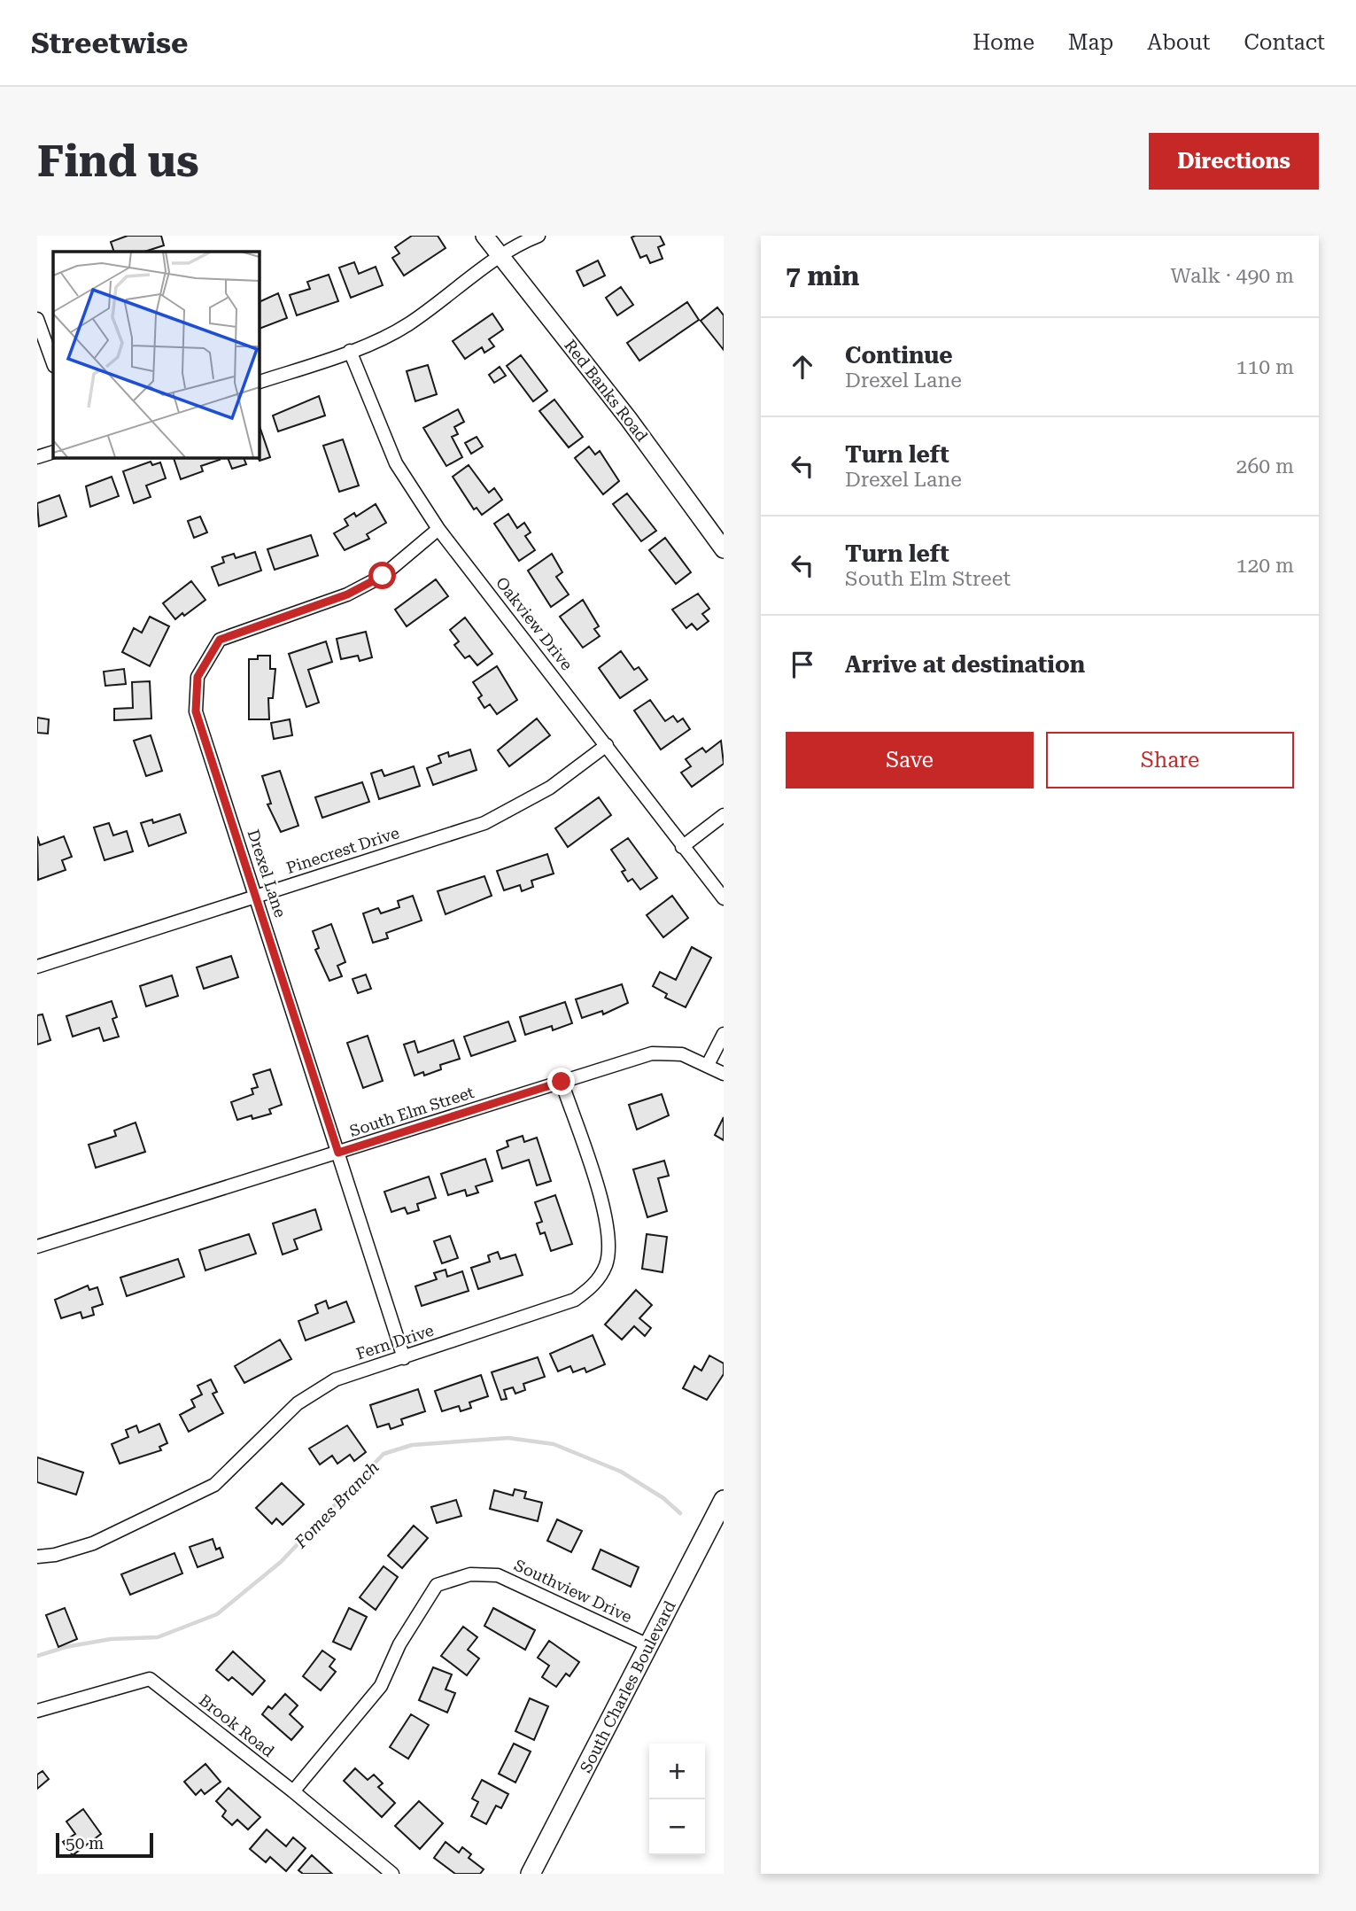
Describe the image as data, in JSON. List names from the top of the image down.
{
  "streets": {
    "main road": ["South Charles Boulevard"],
    "street": [
      "Red Banks Road",
      "Oakview Drive",
      "Pinecrest Drive",
      "Drexel Lane",
      "South Elm Street",
      "Fern Drive",
      "Southview Drive",
      "Brook Road"
    ]
  },
  "crossings": [
    ["Oakview Drive", "Pinecrest Drive"],
    ["Oakview Drive", "Drexel Lane"],
    ["Pinecrest Drive", "Drexel Lane"],
    ["Drexel Lane", "South Elm Street"],
    ["Drexel Lane", "Fern Drive"],
    ["South Elm Street", "Fern Drive"],
    ["Southview Drive", "South Charles Boulevard"],
    ["Southview Drive", "Brook Road"]
  ],
  "water": ["Fomes Branch"],
  "scale_bar": "50 m",
  "page": {
    "header": "Streetwise",
    "nav": [
      "Home",
      "Map",
      "About",
      "Contact"
    ],
    "buttons": [
      "Directions",
      ["Save", "Share"]
    ],
    "title": "Find us",
    "heading": ["7 min", "Walk · 490 m"],
    "list": [
      ["Continue", "Drexel Lane", "110 m"],
      ["Turn left", "Drexel Lane", "260 m"],
      ["Turn left", "South Elm Street", "120 m"],
      "Arrive at destination"
    ],
    "map_buttons": ["+", "−"],
    "scale": "50 m"
  }
}
